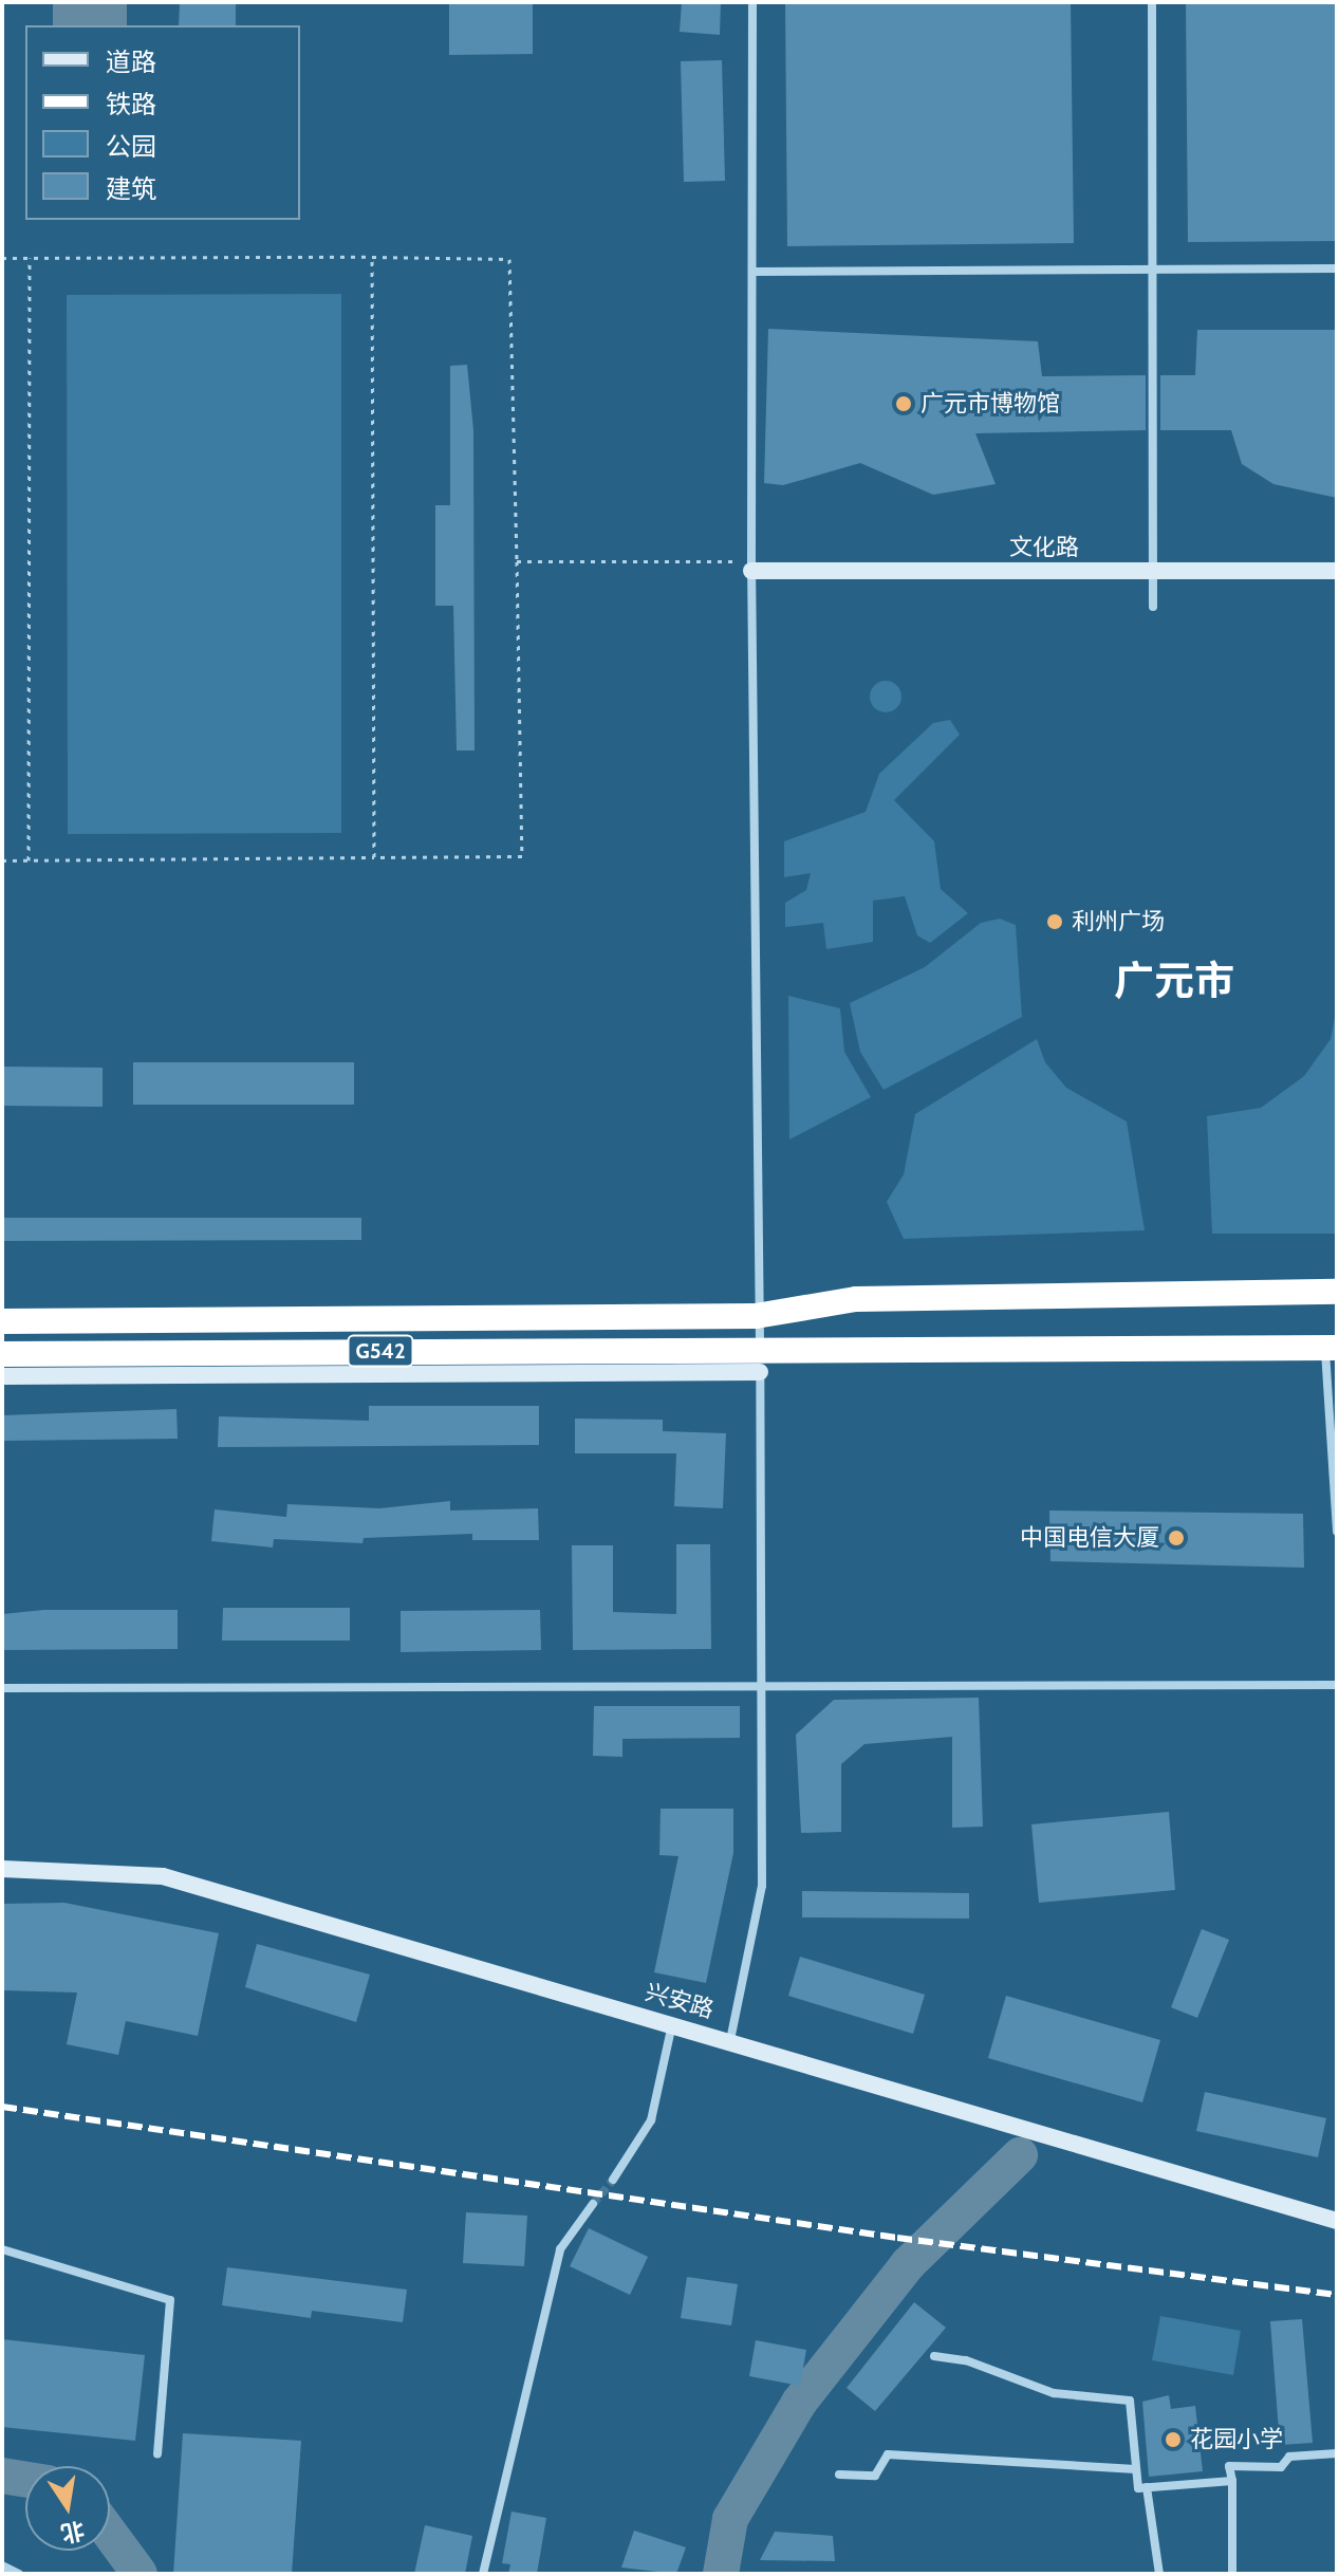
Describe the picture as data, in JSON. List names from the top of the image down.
{
  "streets": {
    "highway": ["G542"],
    "street": ["文化路", "兴安路"]
  },
  "districts": ["广元市"],
  "places": [
    "广元市博物馆",
    "利州广场",
    "中国电信大厦",
    "花园小学"
  ],
  "legend": [
    "道路",
    "铁路",
    "公园",
    "建筑"
  ],
  "north": "bottom"
}
